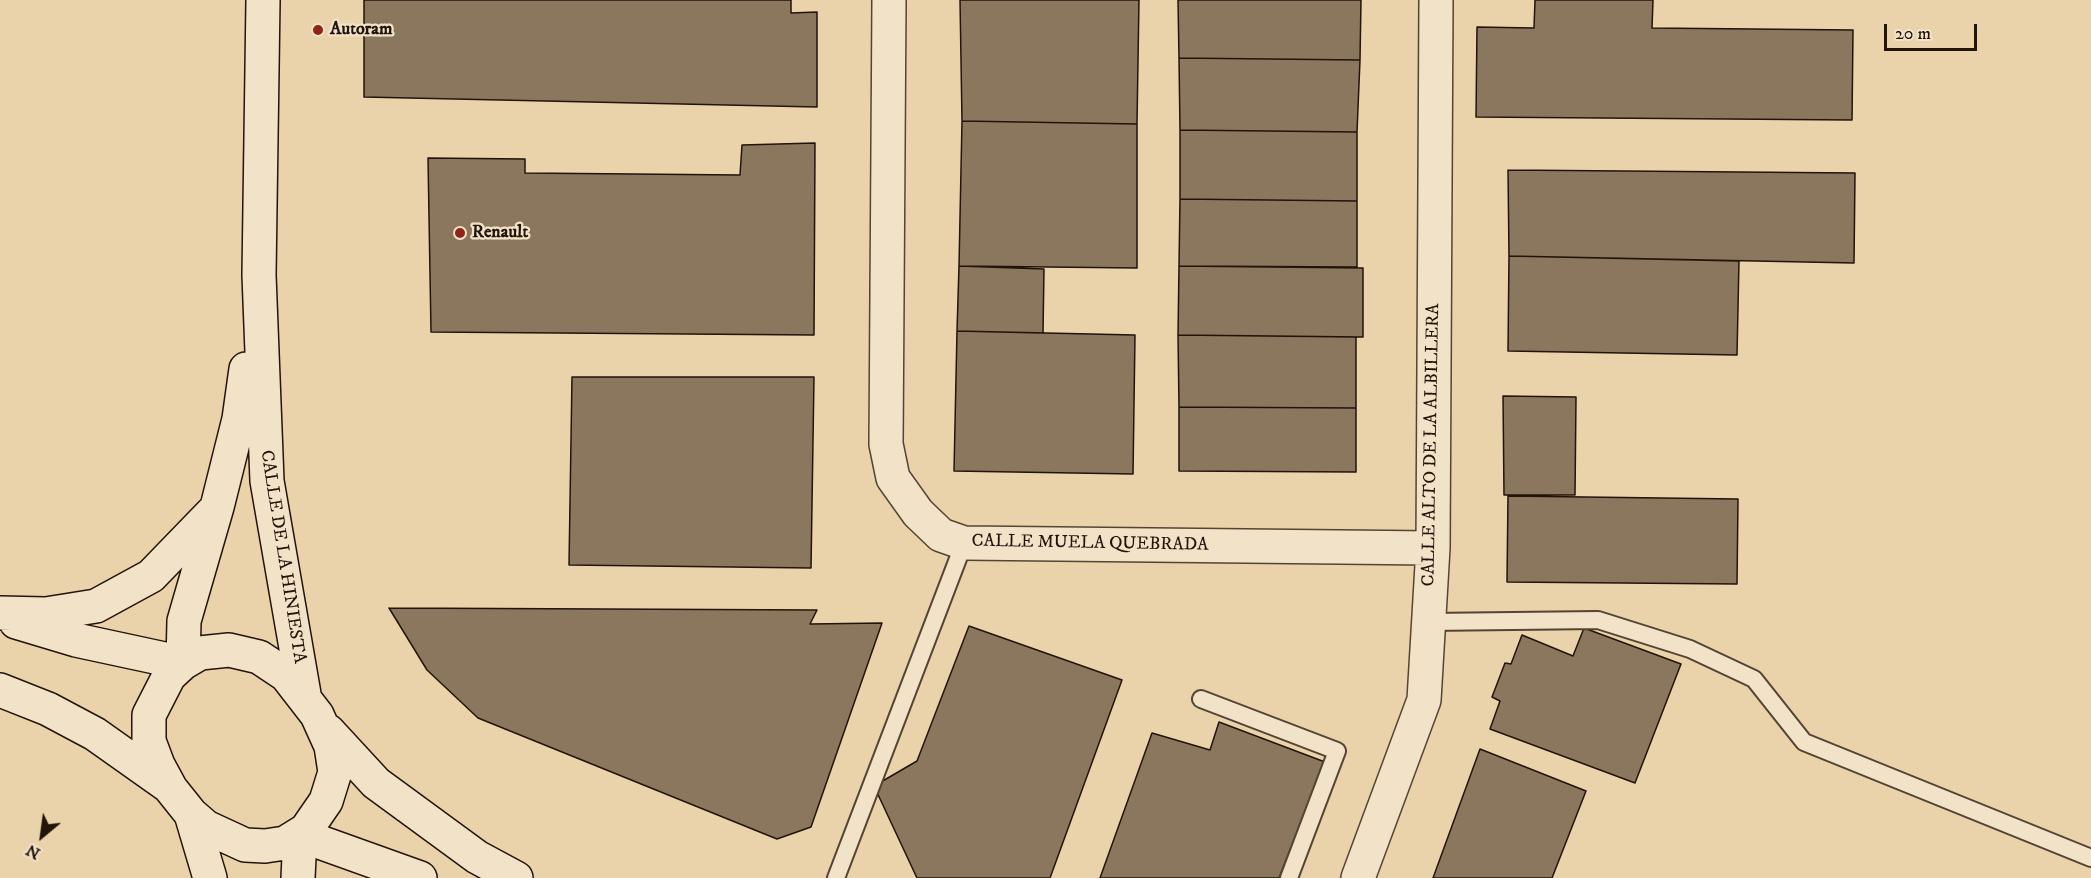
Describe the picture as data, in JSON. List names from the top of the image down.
{
  "streets": {
    "street": ["CALLE ALTO DE LA ALBILLERA", "CALLE MUELA QUEBRADA", "CALLE DE LA HINIESTA"]
  },
  "crossings": [
    ["CALLE ALTO DE LA ALBILLERA", "CALLE MUELA QUEBRADA"]
  ],
  "places": ["Autoram", "Renault"],
  "scale_bar": "20 m",
  "north": "bottom left"
}
